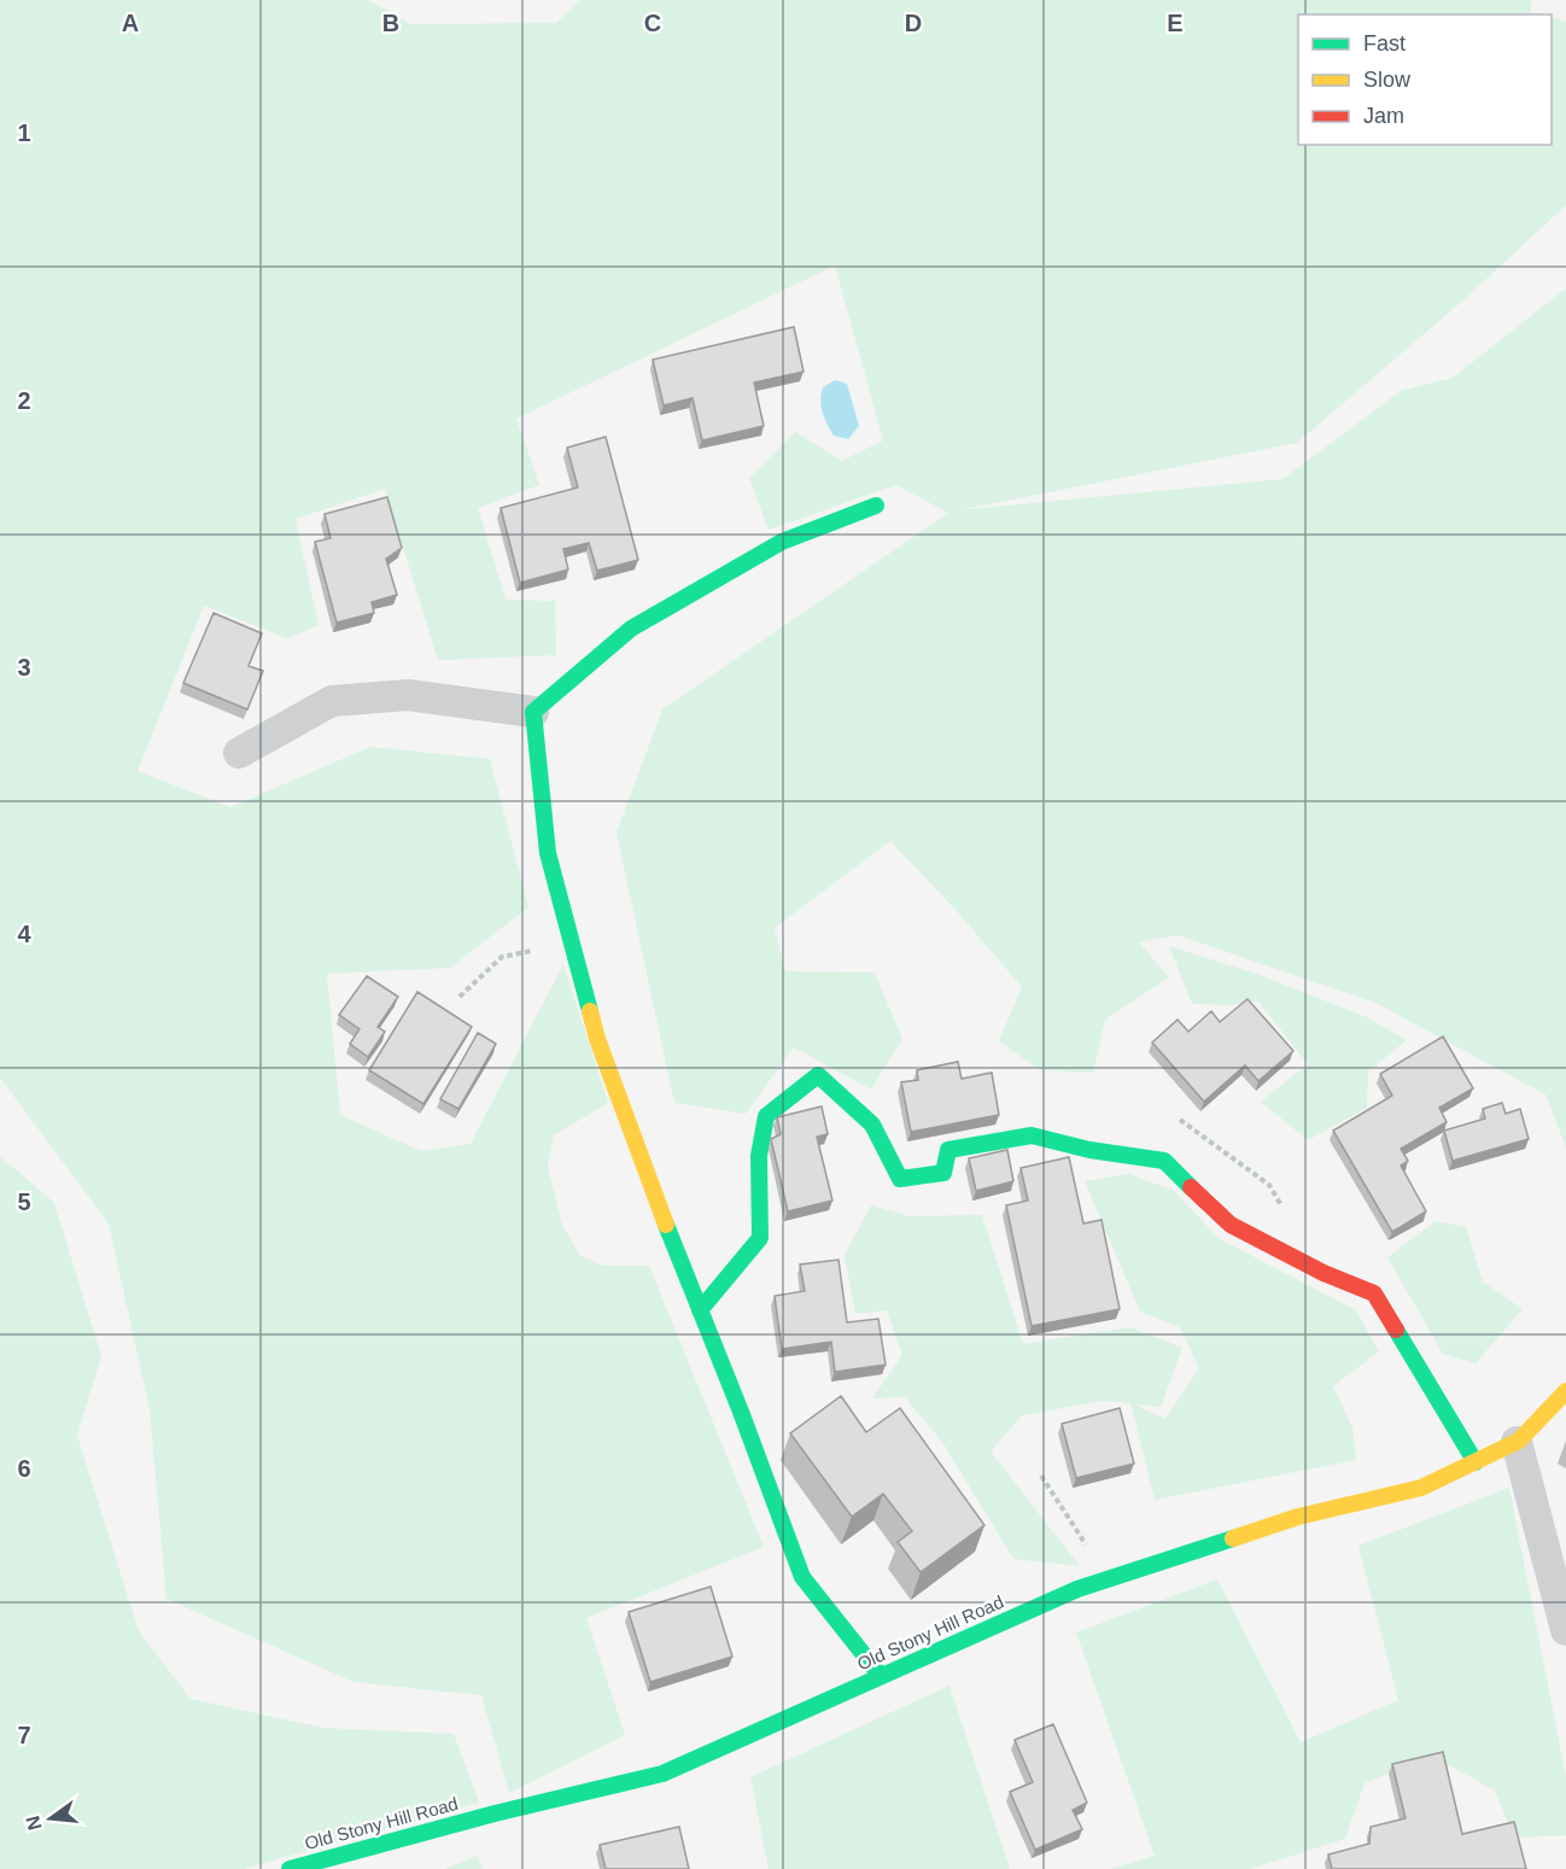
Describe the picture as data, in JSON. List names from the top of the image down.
{
  "streets": {
    "street": ["Old Stony Hill Road"]
  },
  "legend": ["Fast", "Slow", "Jam"],
  "north": "left",
  "grid": {
    "columns": [
      "A",
      "B",
      "C",
      "D",
      "E"
    ],
    "rows": [
      "1",
      "2",
      "3",
      "4",
      "5",
      "6",
      "7"
    ]
  }
}
